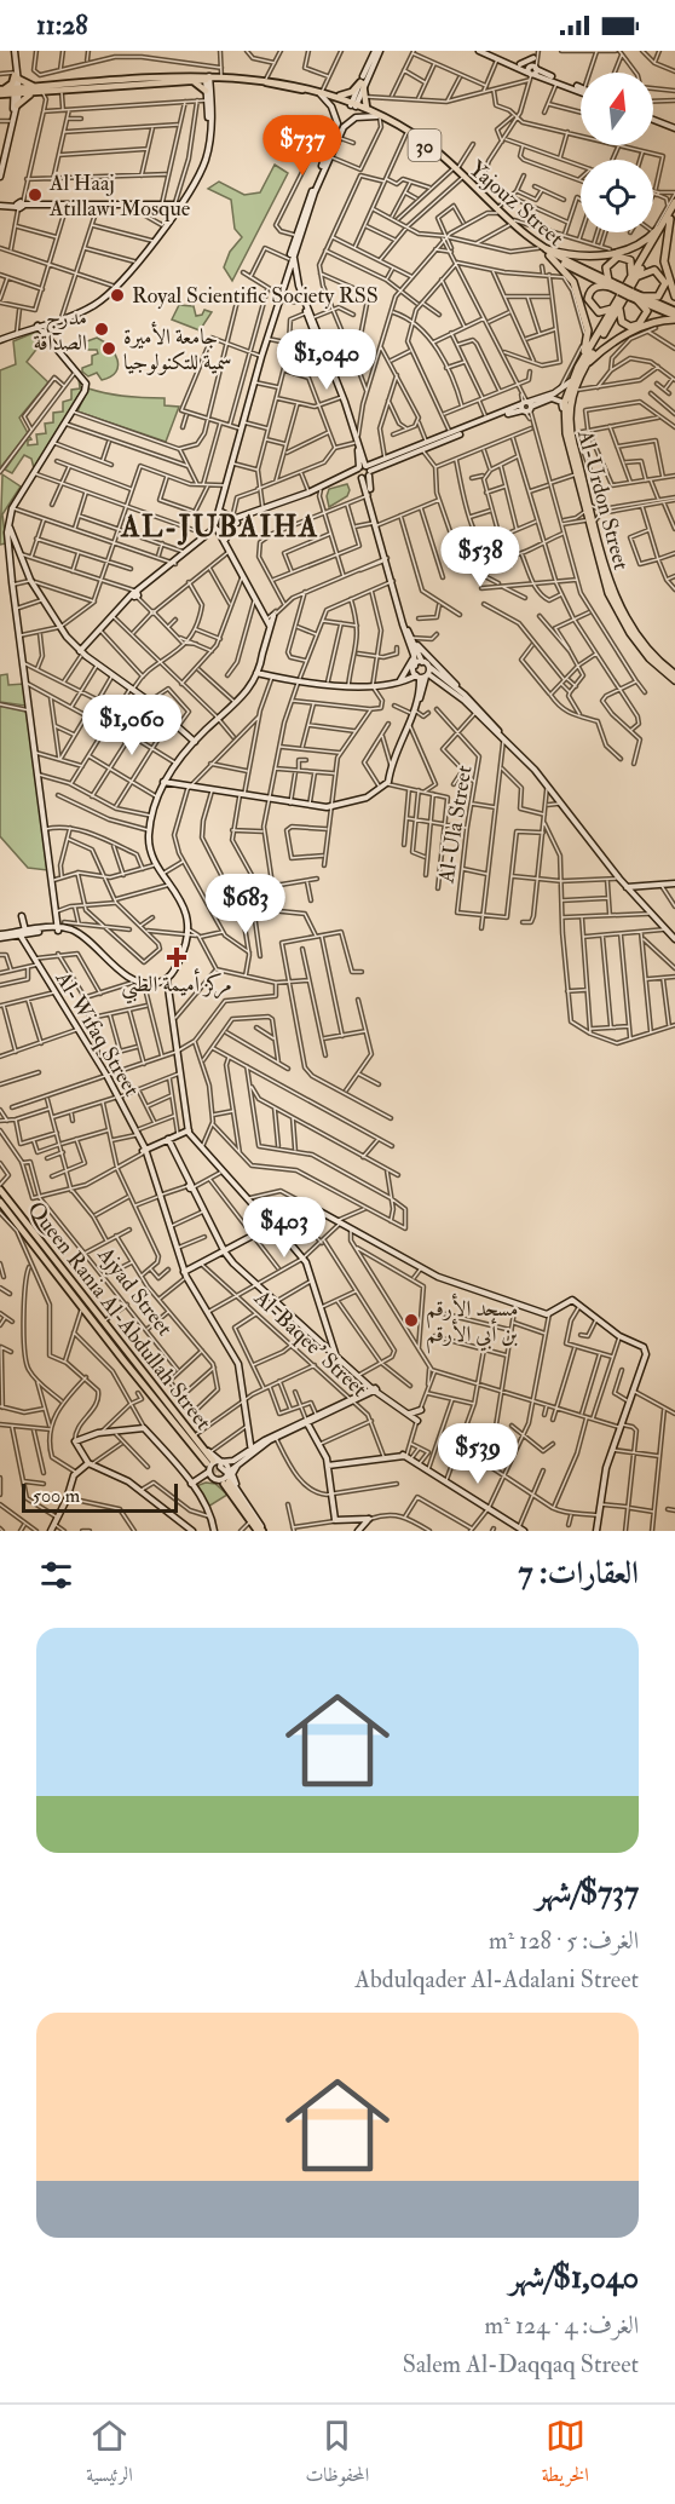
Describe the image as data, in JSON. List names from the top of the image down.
{
  "streets": {
    "highway": ["Al-Urdon Street"],
    "main road": ["30", "Yajouz Street", "Queen Rania Al-Abdullah Street"],
    "street": [
      "Al-Ula Street",
      "Al-Wifaq Street",
      "Ajyad Street",
      "Al-Baqee' Street"
    ]
  },
  "districts": ["AL-JUBAIHA"],
  "places": {
    "other": [
      "Al Haaj Atillawi Mosque",
      "Royal Scientific Society RSS",
      "مدرج الصداقة",
      "جامعة الأميرة سمية للتكنولوجيا",
      "مسجد الأرقم بن أبي الأرقم"
    ],
    "health": ["مركز أميمة الطبي"]
  },
  "scale_bar": "500 m",
  "north": "top",
  "page": {
    "status": "11:28",
    "price": [
      "$737",
      "$1,040",
      "$538",
      "$1,060",
      "$683",
      "$403",
      "$539"
    ],
    "scale": "500 m",
    "heading": "العقارات: 7",
    "list": [
      {
        "name": "$737/شهر",
        "note": "الغرف: 5 · 128 m² · Abdulqader Al-Adalani Street"
      },
      {
        "name": "$1,040/شهر",
        "note": "الغرف: 4 · 124 m² · Salem Al-Daqqaq Street"
      }
    ],
    "tabs": ["الخريطة", "المحفوظات", "الرئيسية"]
  }
}
